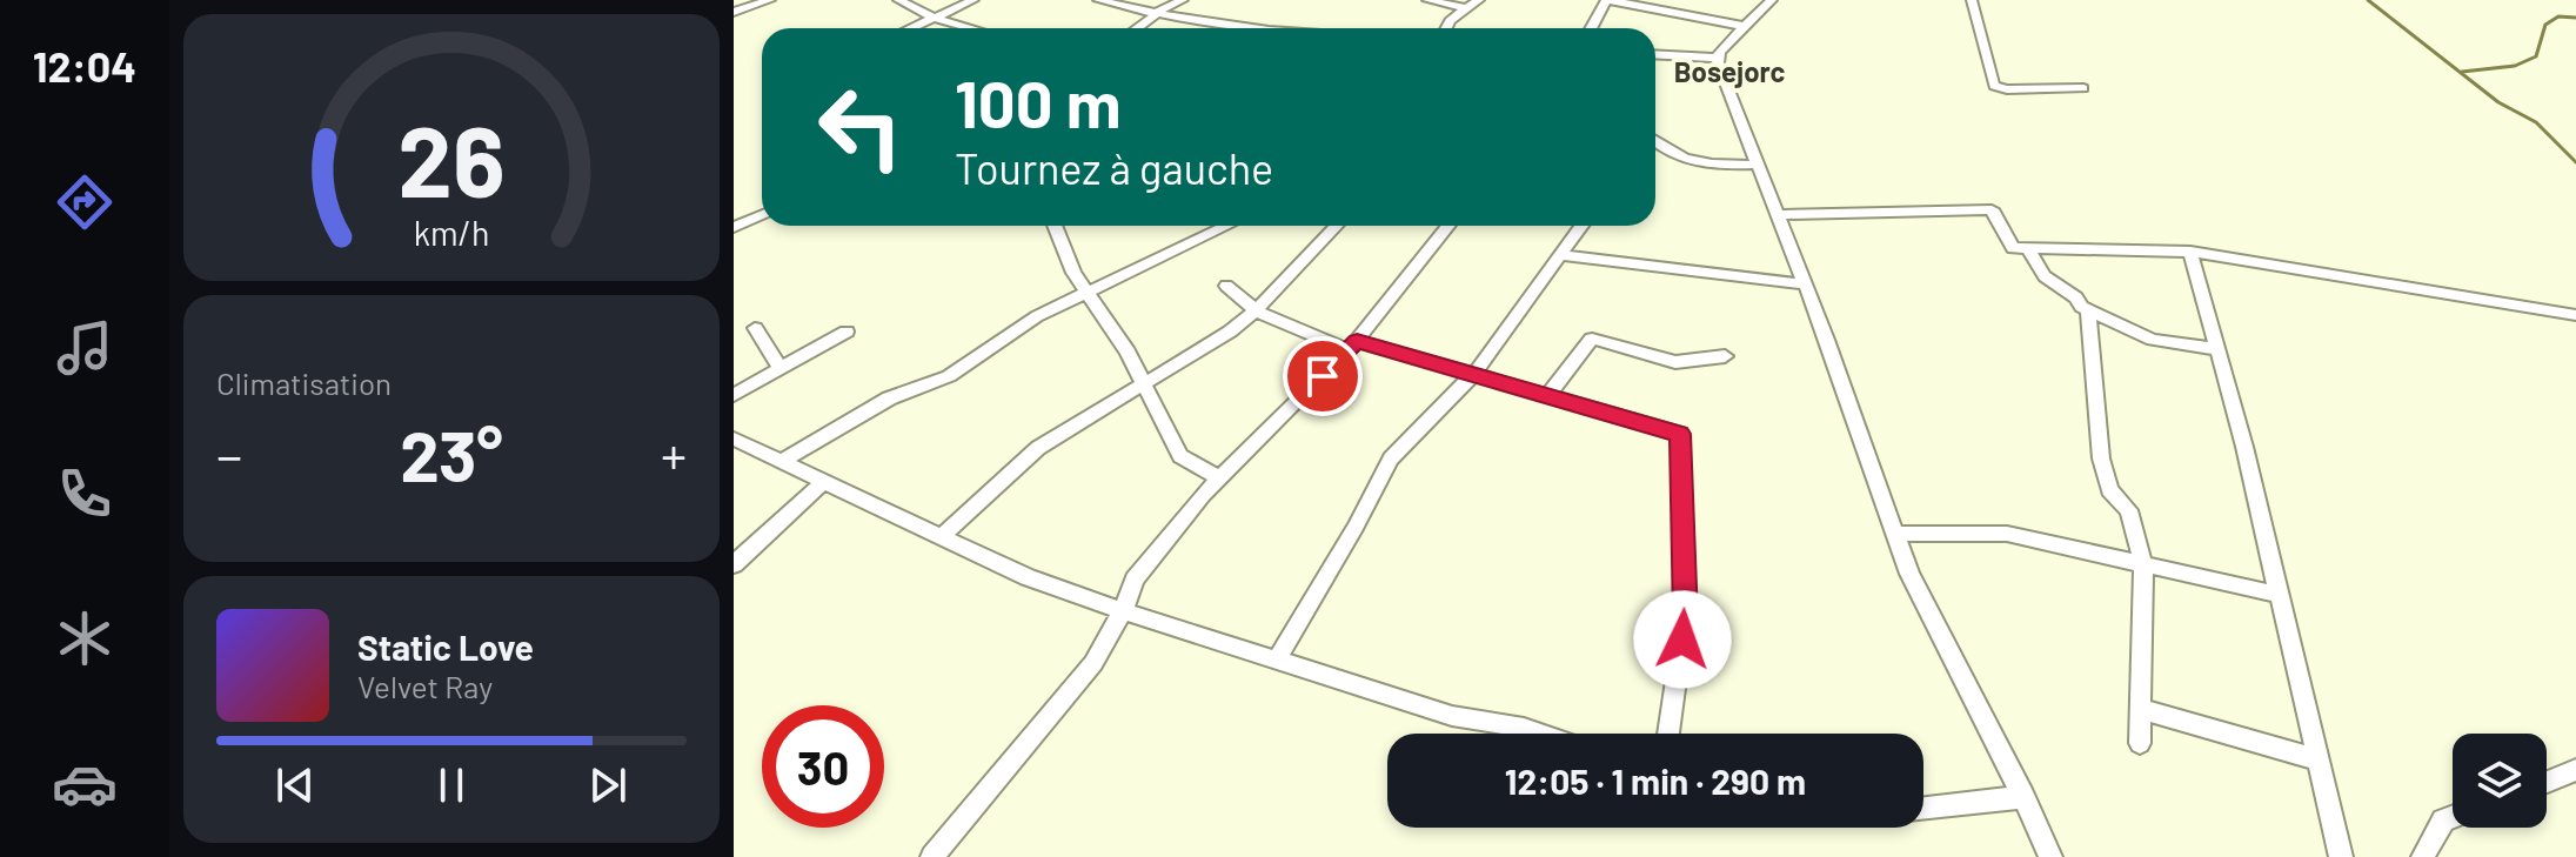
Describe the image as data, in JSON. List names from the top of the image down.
{
  "districts": ["Bosejorc"],
  "page": {
    "tabs": "12:04",
    "turn": ["100 m", "Tournez à gauche"],
    "tile": "Climatisation",
    "heat": ["−", "23°", "+"],
    "song": ["Static Love", "Velvet Ray"],
    "limit": "30",
    "trip": "12:05 · 1 min · 290 m",
    "gauge": ["26", "km/h"]
  }
}
